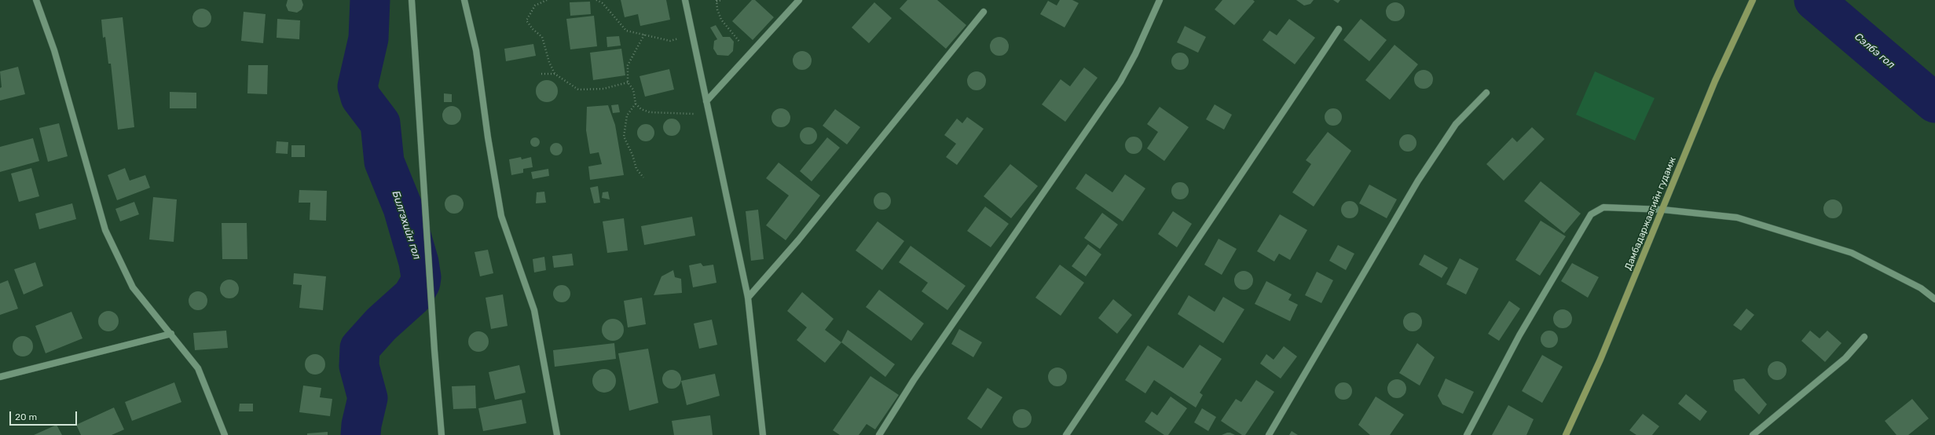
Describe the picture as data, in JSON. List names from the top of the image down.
{
  "streets": {
    "main road": ["Дамбадаржаагийн гудамж"]
  },
  "water": ["Сэлбэ гол", "Билгэхийн гол"],
  "scale_bar": "20 m"
}
